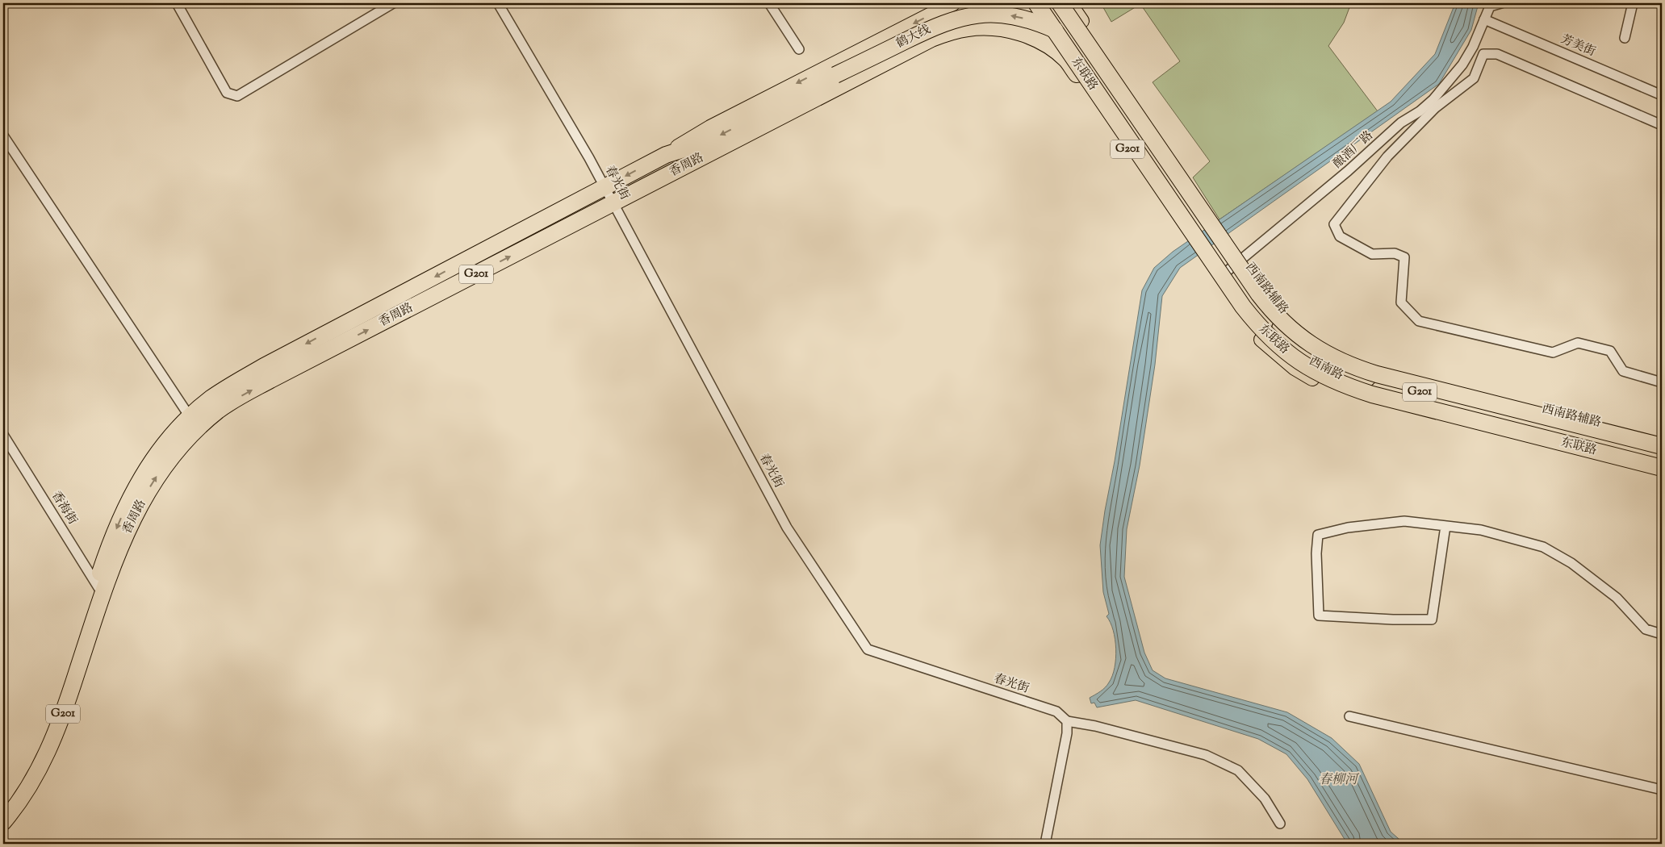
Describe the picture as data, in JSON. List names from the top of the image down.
{
  "streets": {
    "highway": [
      "鹤大线",
      "东联路",
      "G201",
      "香周路",
      "西南路"
    ],
    "main road": ["西南路辅路"],
    "street": [
      "芳美街",
      "酿酒厂路",
      "春光街",
      "香海街"
    ]
  },
  "crossings": [
    ["鹤大线", "香周路"],
    ["鹤大线", "西南路"],
    ["芳美街", "酿酒厂路"],
    ["东联路", "西南路"],
    ["酿酒厂路", "西南路辅路"],
    ["酿酒厂路", "西南路"],
    ["香周路", "春光街"],
    ["香周路", "香海街"],
    ["西南路辅路", "西南路"]
  ],
  "one_way": ["鹤大线"],
  "water": ["春柳河"]
}
